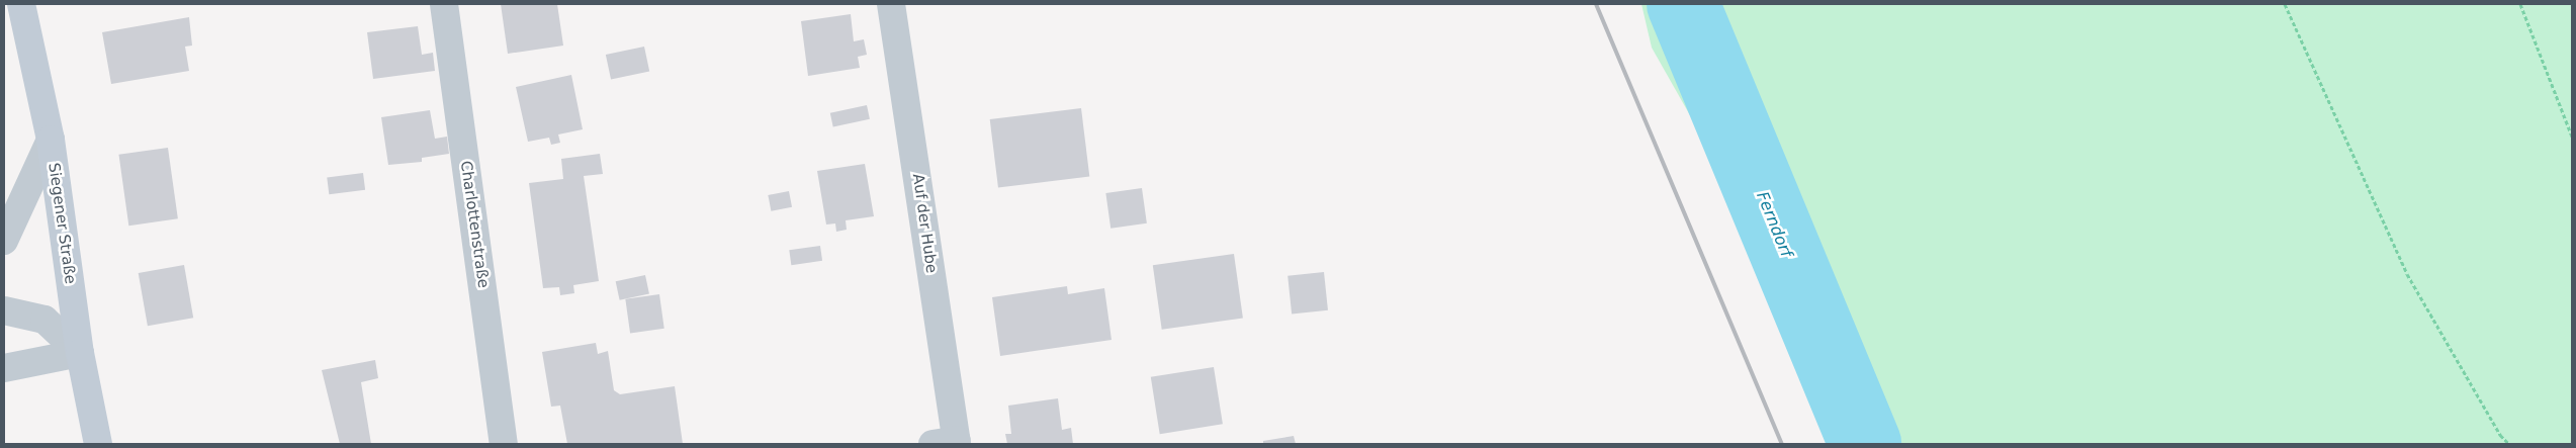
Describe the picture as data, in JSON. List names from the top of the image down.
{
  "streets": {
    "main road": ["Siegener Straße"],
    "street": ["Auf der Hube", "Charlottenstraße"]
  },
  "water": ["Ferndorf"]
}
